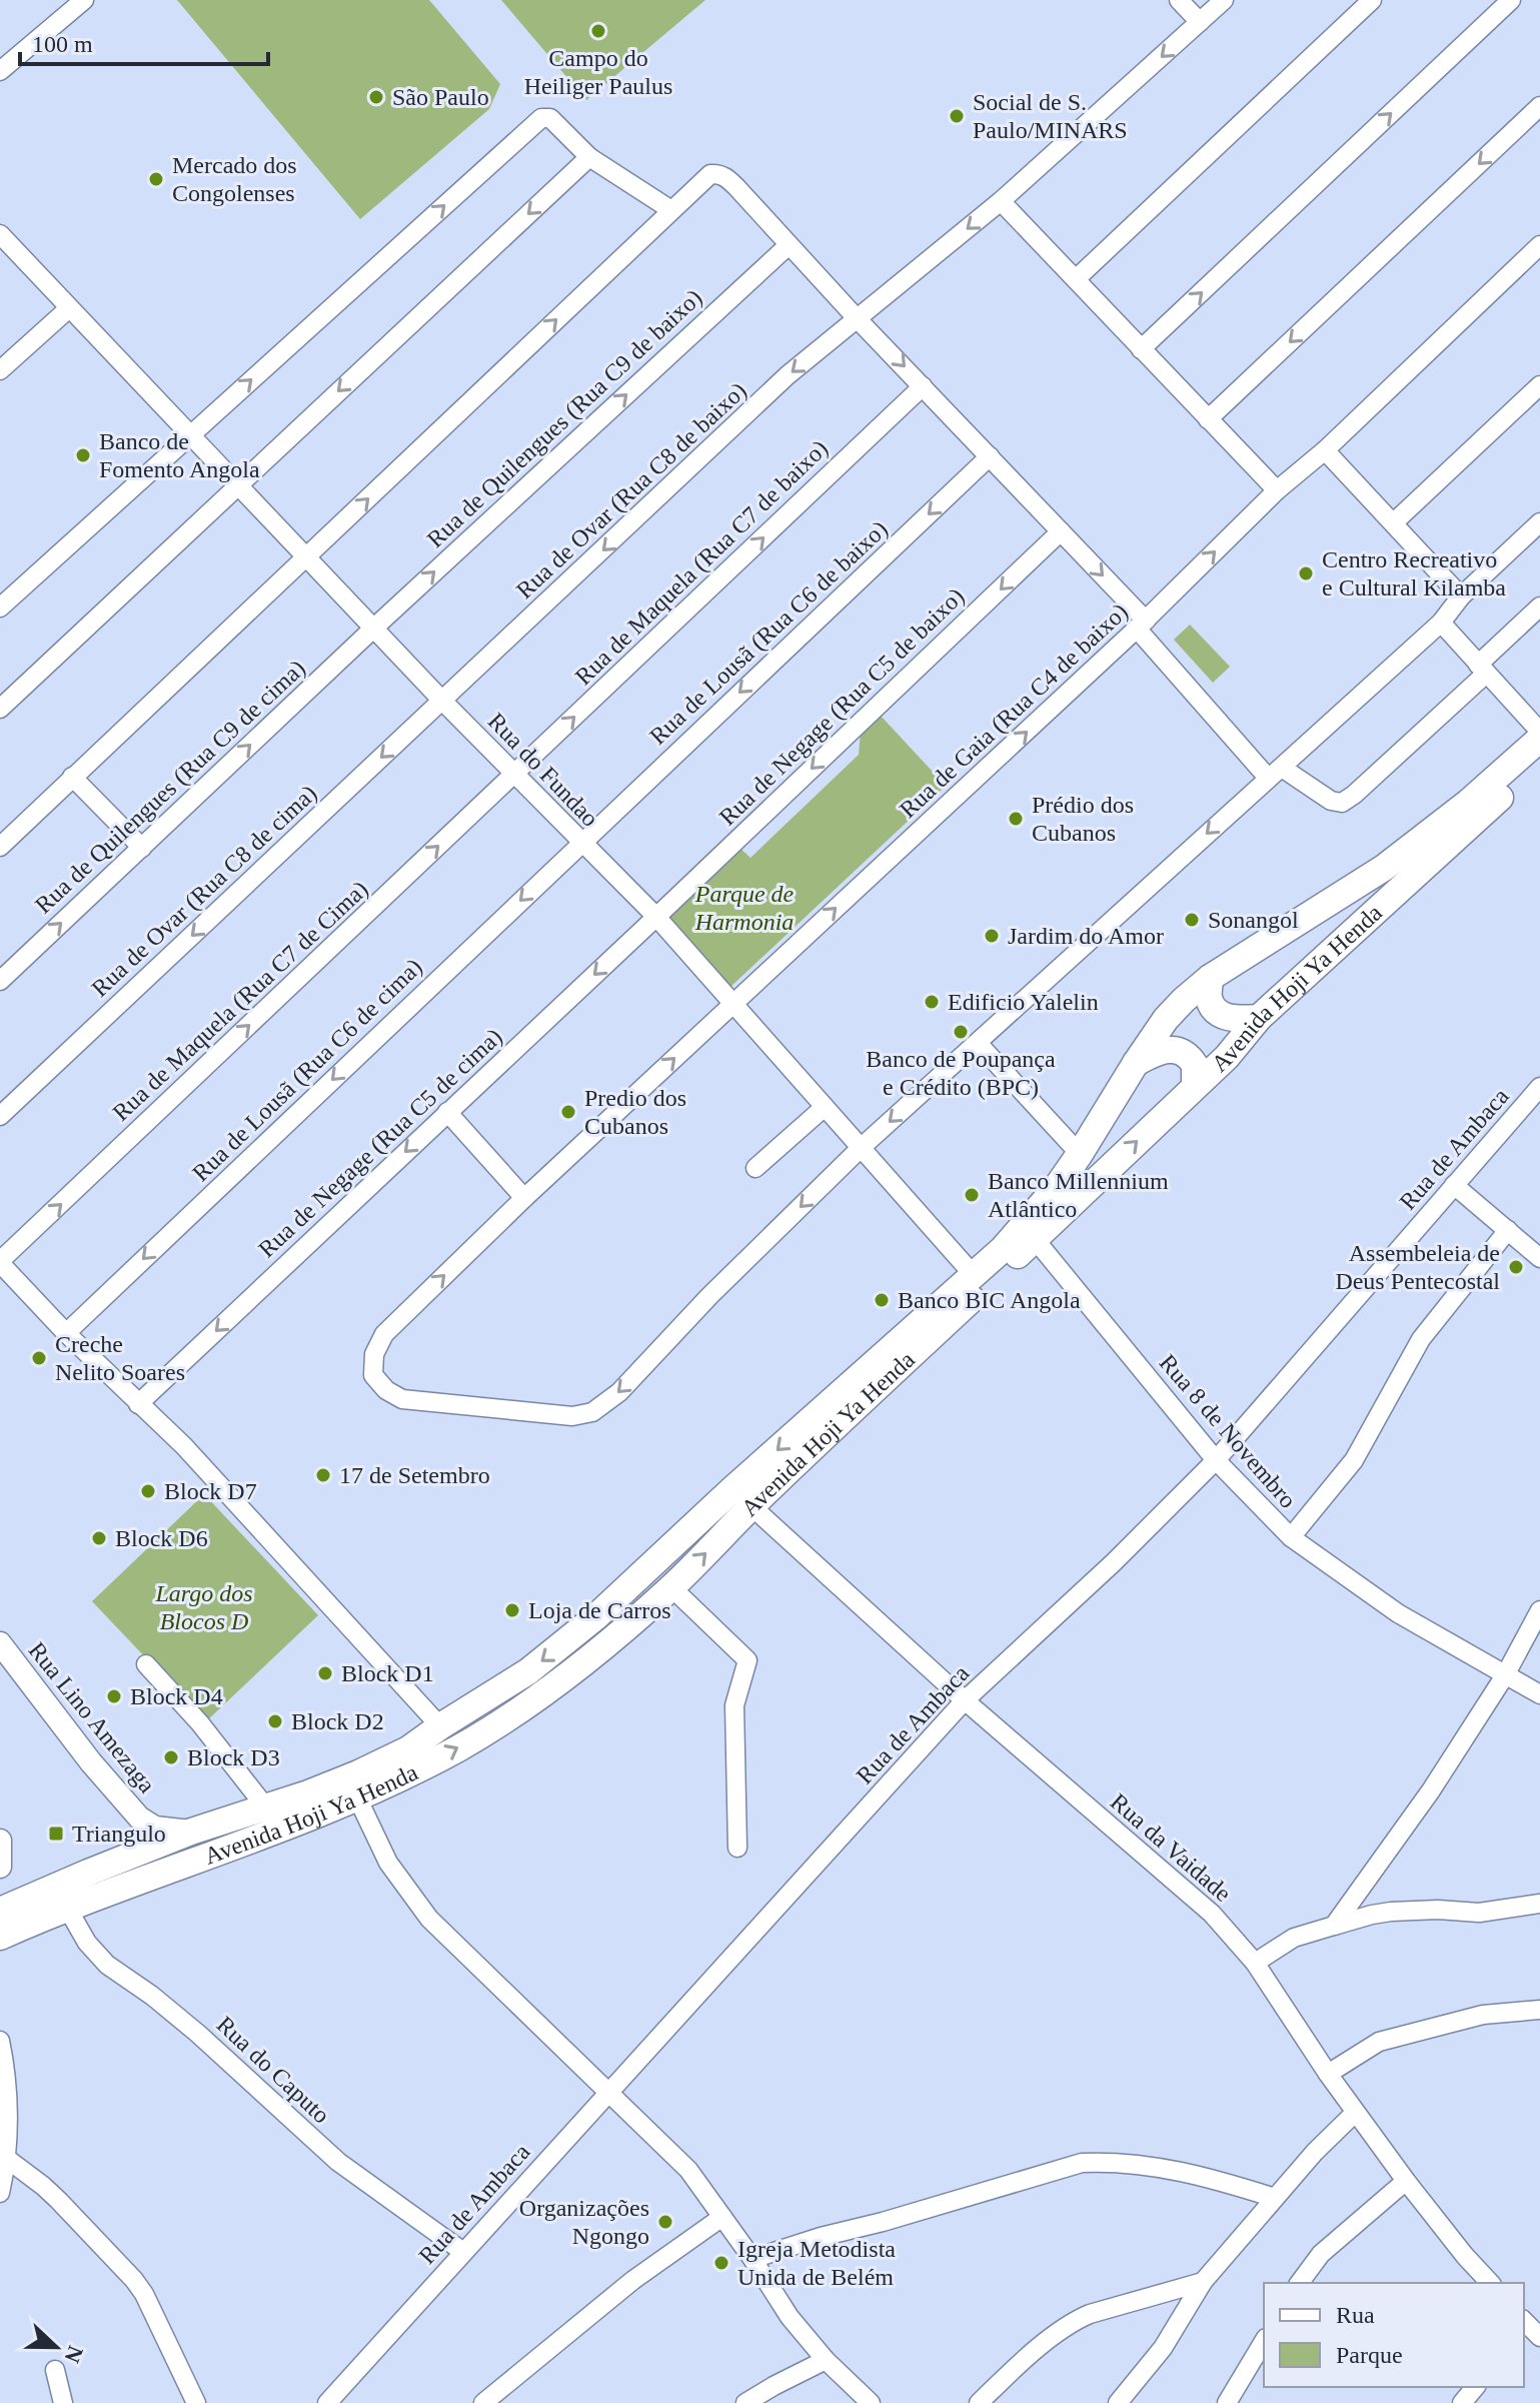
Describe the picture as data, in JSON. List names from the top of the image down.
{
  "streets": {
    "main road": ["Avenida Hoji Ya Henda"],
    "street": [
      "Rua de Quilengues (Rua C9 de baixo)",
      "Rua de Ovar (Rua C8 de baixo)",
      "Rua de Maquela (Rua C7 de baixo)",
      "Rua de Lousã (Rua C6 de baixo)",
      "Rua de Negage (Rua C5 de baixo)",
      "Rua de Gaia (Rua C4 de baixo)",
      "Rua do Fundao",
      "Rua de Quilengues (Rua C9 de cima)",
      "Rua de Ovar (Rua C8 de cima)",
      "Rua de Maquela (Rua C7 de Cima)",
      "Rua de Lousã (Rua C6 de cima)",
      "Rua de Negage (Rua C5 de cima)",
      "Rua de Ambaca",
      "Rua 8 de Novembro",
      "Rua Lino Amezaga",
      "Rua da Vaidade",
      "Rua do Caputo"
    ]
  },
  "crossings": [
    ["Rua de Quilengues (Rua C9 de baixo)", "Rua do Fundao"],
    ["Rua de Quilengues (Rua C9 de baixo)", "Rua de Quilengues (Rua C9 de cima)"],
    ["Rua de Ovar (Rua C8 de baixo)", "Rua do Fundao"],
    ["Rua de Ovar (Rua C8 de baixo)", "Rua de Ovar (Rua C8 de cima)"],
    ["Rua de Maquela (Rua C7 de baixo)", "Rua do Fundao"],
    ["Rua de Maquela (Rua C7 de baixo)", "Rua de Maquela (Rua C7 de Cima)"],
    ["Rua de Lousã (Rua C6 de baixo)", "Rua do Fundao"],
    ["Rua de Lousã (Rua C6 de baixo)", "Rua de Lousã (Rua C6 de cima)"],
    ["Rua de Negage (Rua C5 de baixo)", "Rua do Fundao"],
    ["Rua de Negage (Rua C5 de baixo)", "Rua de Negage (Rua C5 de cima)"],
    ["Rua de Gaia (Rua C4 de baixo)", "Rua do Fundao"],
    ["Rua do Fundao", "Rua de Quilengues (Rua C9 de cima)"],
    ["Rua do Fundao", "Rua de Ovar (Rua C8 de cima)"],
    ["Rua do Fundao", "Avenida Hoji Ya Henda"],
    ["Rua do Fundao", "Rua de Maquela (Rua C7 de Cima)"],
    ["Rua do Fundao", "Rua de Lousã (Rua C6 de cima)"],
    ["Rua do Fundao", "Rua de Negage (Rua C5 de cima)"],
    ["Avenida Hoji Ya Henda", "Rua 8 de Novembro"],
    ["Avenida Hoji Ya Henda", "Rua Lino Amezaga"],
    ["Avenida Hoji Ya Henda", "Rua da Vaidade"],
    ["Avenida Hoji Ya Henda", "Rua do Caputo"],
    ["Rua de Ambaca", "Rua 8 de Novembro"],
    ["Rua de Ambaca", "Rua da Vaidade"],
    ["Rua de Ambaca", "Rua do Caputo"]
  ],
  "one_way": [
    "Rua de Ovar (Rua C8 de baixo)",
    "Rua de Maquela (Rua C7 de baixo)",
    "Rua de Lousã (Rua C6 de baixo)",
    "Rua de Negage (Rua C5 de baixo)",
    "Rua de Ovar (Rua C8 de cima)",
    "Rua de Maquela (Rua C7 de Cima)",
    "Rua de Lousã (Rua C6 de cima)",
    "Rua de Negage (Rua C5 de cima)"
  ],
  "parks": ["Parque de Harmonia", "Largo dos Blocos D"],
  "places": {
    "other": [
      "Campo do Heiliger Paulus",
      "São Paulo",
      "Social de S. Paulo/MINARS",
      "Mercado dos Congolenses",
      "Banco de Fomento Angola",
      "Centro Recreativo e Cultural Kilamba",
      "Prédio dos Cubanos",
      "Sonangol",
      "Jardim do Amor",
      "Edificio Yalelin",
      "Banco de Poupança e Crédito (BPC)",
      "Predio dos Cubanos",
      "Banco Millennium Atlântico",
      "Assembeleia de Deus Pentecostal",
      "Banco BIC Angola",
      "Creche Nelito Soares",
      "17 de Setembro",
      "Block D7",
      "Block D6",
      "Loja de Carros",
      "Block D1",
      "Block D4",
      "Block D2",
      "Block D3",
      "Organizações Ngongo",
      "Igreja Metodista Unida de Belém"
    ],
    "transit": ["Triangulo"]
  },
  "legend": ["Rua", "Parque"],
  "scale_bar": "100 m",
  "north": "right"
}
